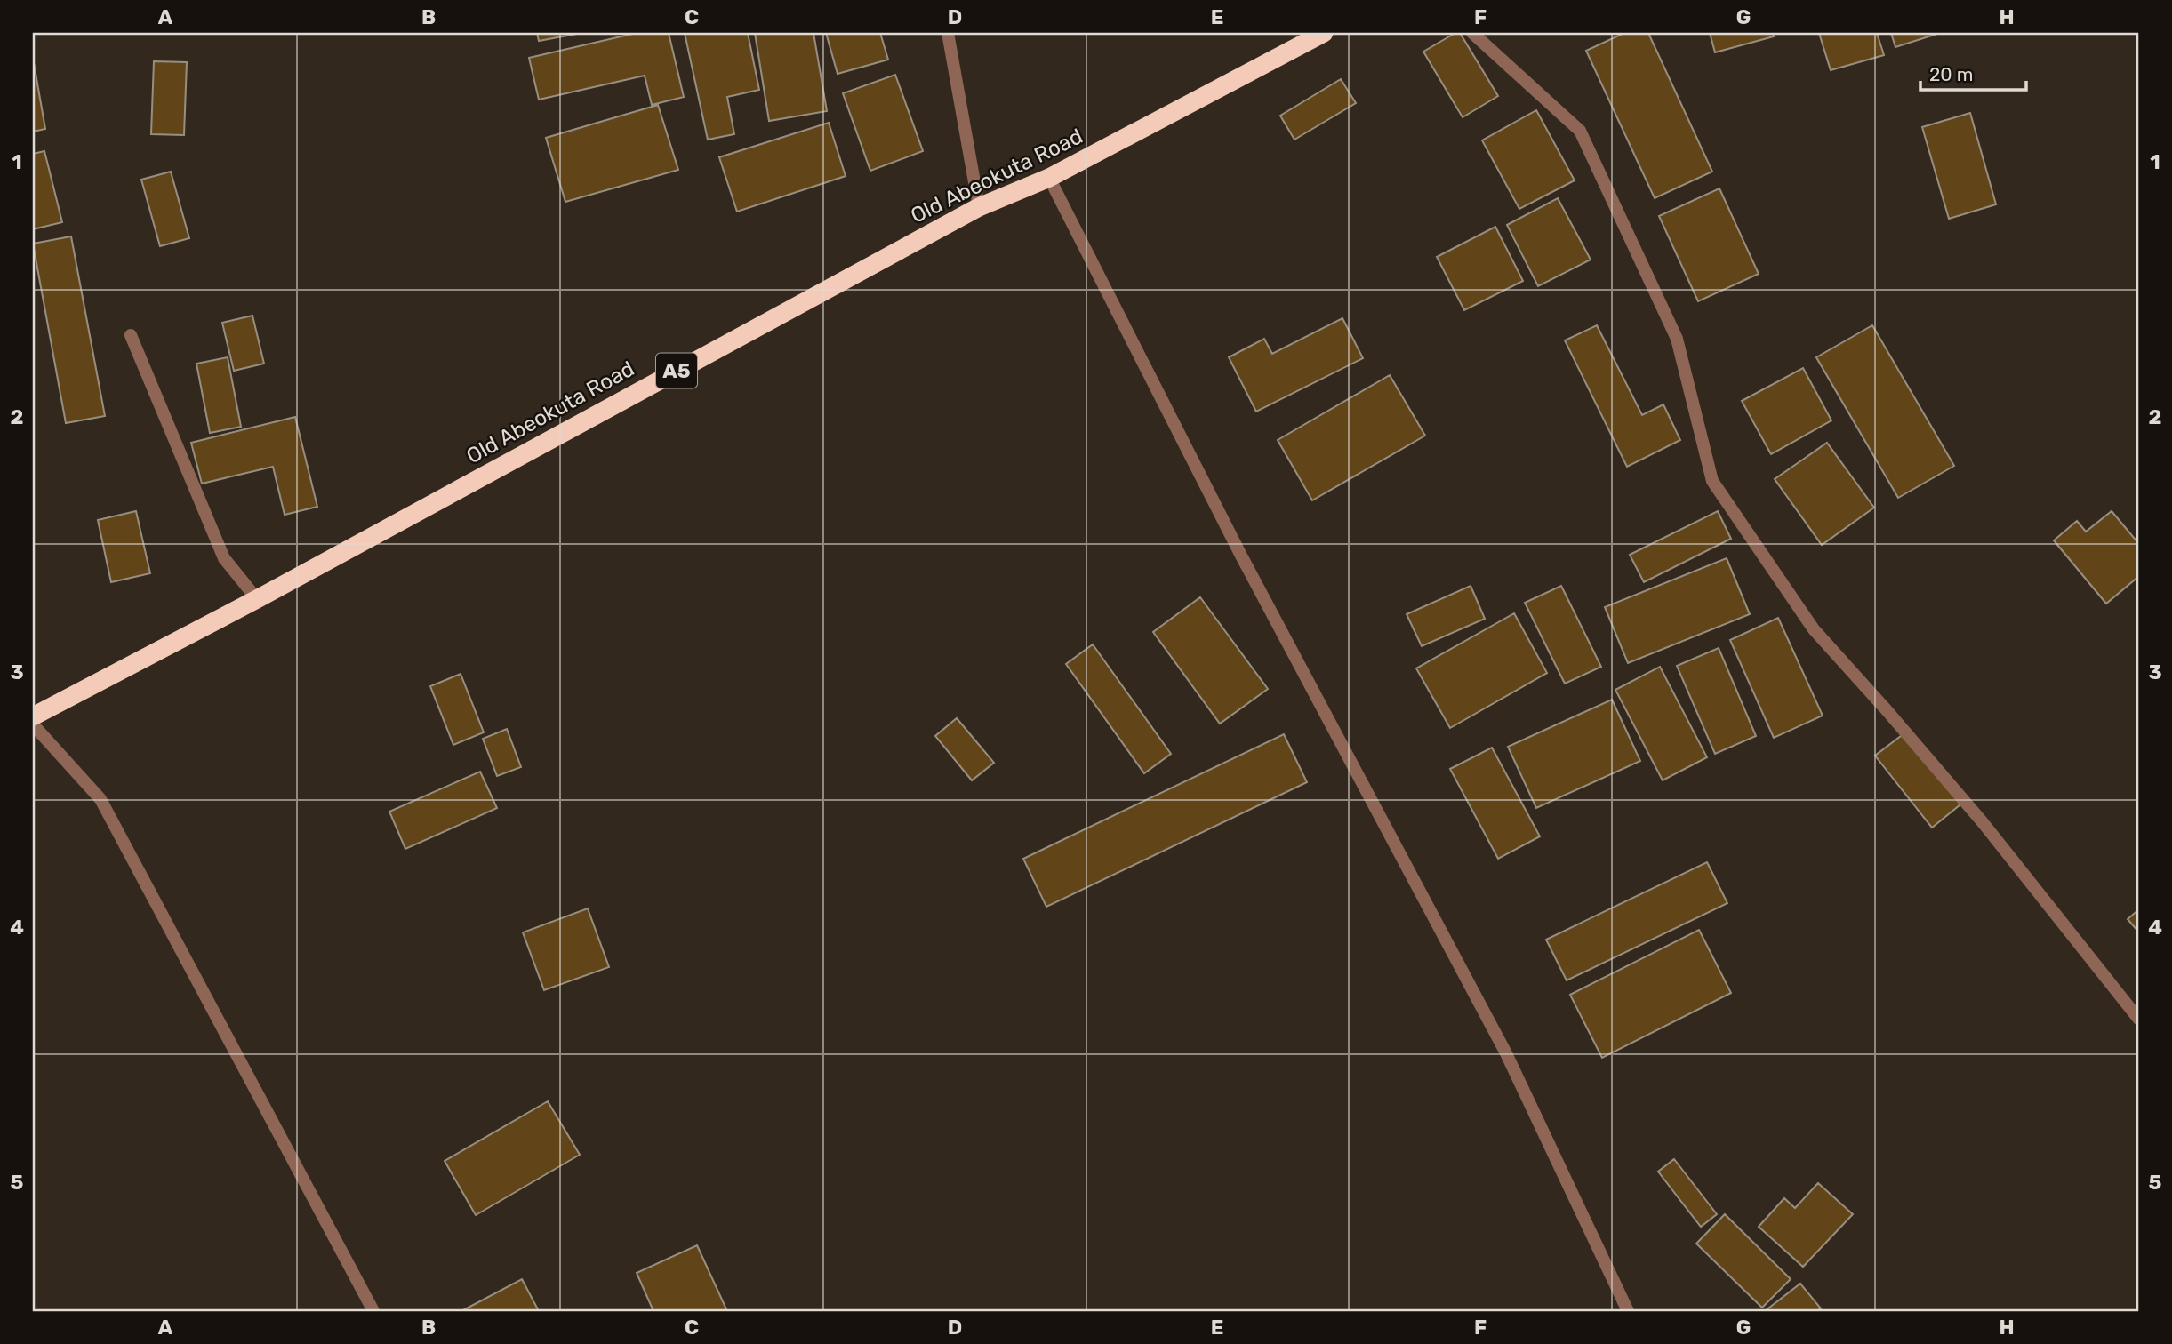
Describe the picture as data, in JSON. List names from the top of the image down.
{
  "streets": {
    "highway": ["Old Abeokuta Road", "A5"]
  },
  "scale_bar": "20 m",
  "grid": {
    "columns": [
      "A",
      "B",
      "C",
      "D",
      "E",
      "F",
      "G",
      "H"
    ],
    "rows": [
      "1",
      "2",
      "3",
      "4",
      "5"
    ]
  }
}
